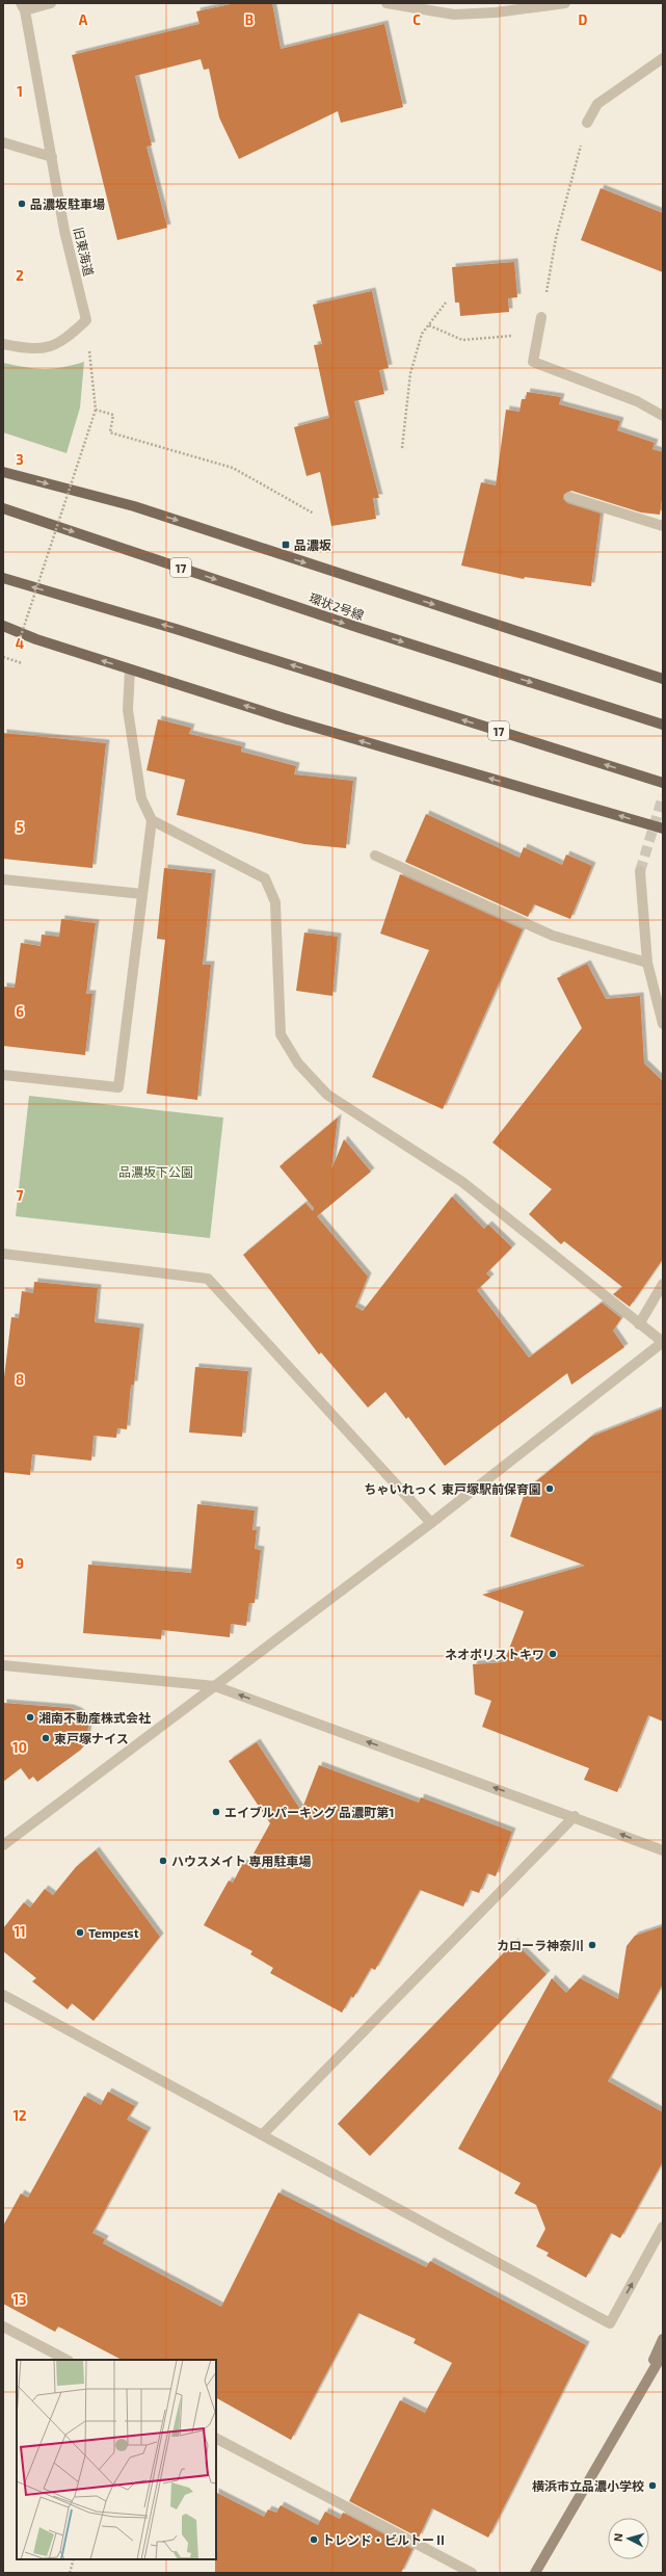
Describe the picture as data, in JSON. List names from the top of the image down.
{
  "streets": {
    "main road": ["17", "環状2号線"],
    "street": ["旧東海道"]
  },
  "parks": ["品濃坂下公園"],
  "places": {
    "other": [
      "品濃坂駐車場",
      "ちゃいれっく 東戸塚駅前保育園",
      "ネオポリストキワ",
      "湘南不動産株式会社",
      "東戸塚ナイス",
      "エイブルパーキング 品濃町第1",
      "ハウスメイト 専用駐車場",
      "Tempest",
      "カローラ神奈川",
      "横浜市立品濃小学校",
      "トレンド・ビルトーⅡ"
    ],
    "transit": ["品濃坂"]
  },
  "north": "left",
  "grid": {
    "columns": [
      "A",
      "B",
      "C",
      "D"
    ],
    "rows": [
      "1",
      "2",
      "3",
      "4",
      "5",
      "6",
      "7",
      "8",
      "9",
      "10",
      "11",
      "12",
      "13"
    ]
  }
}
